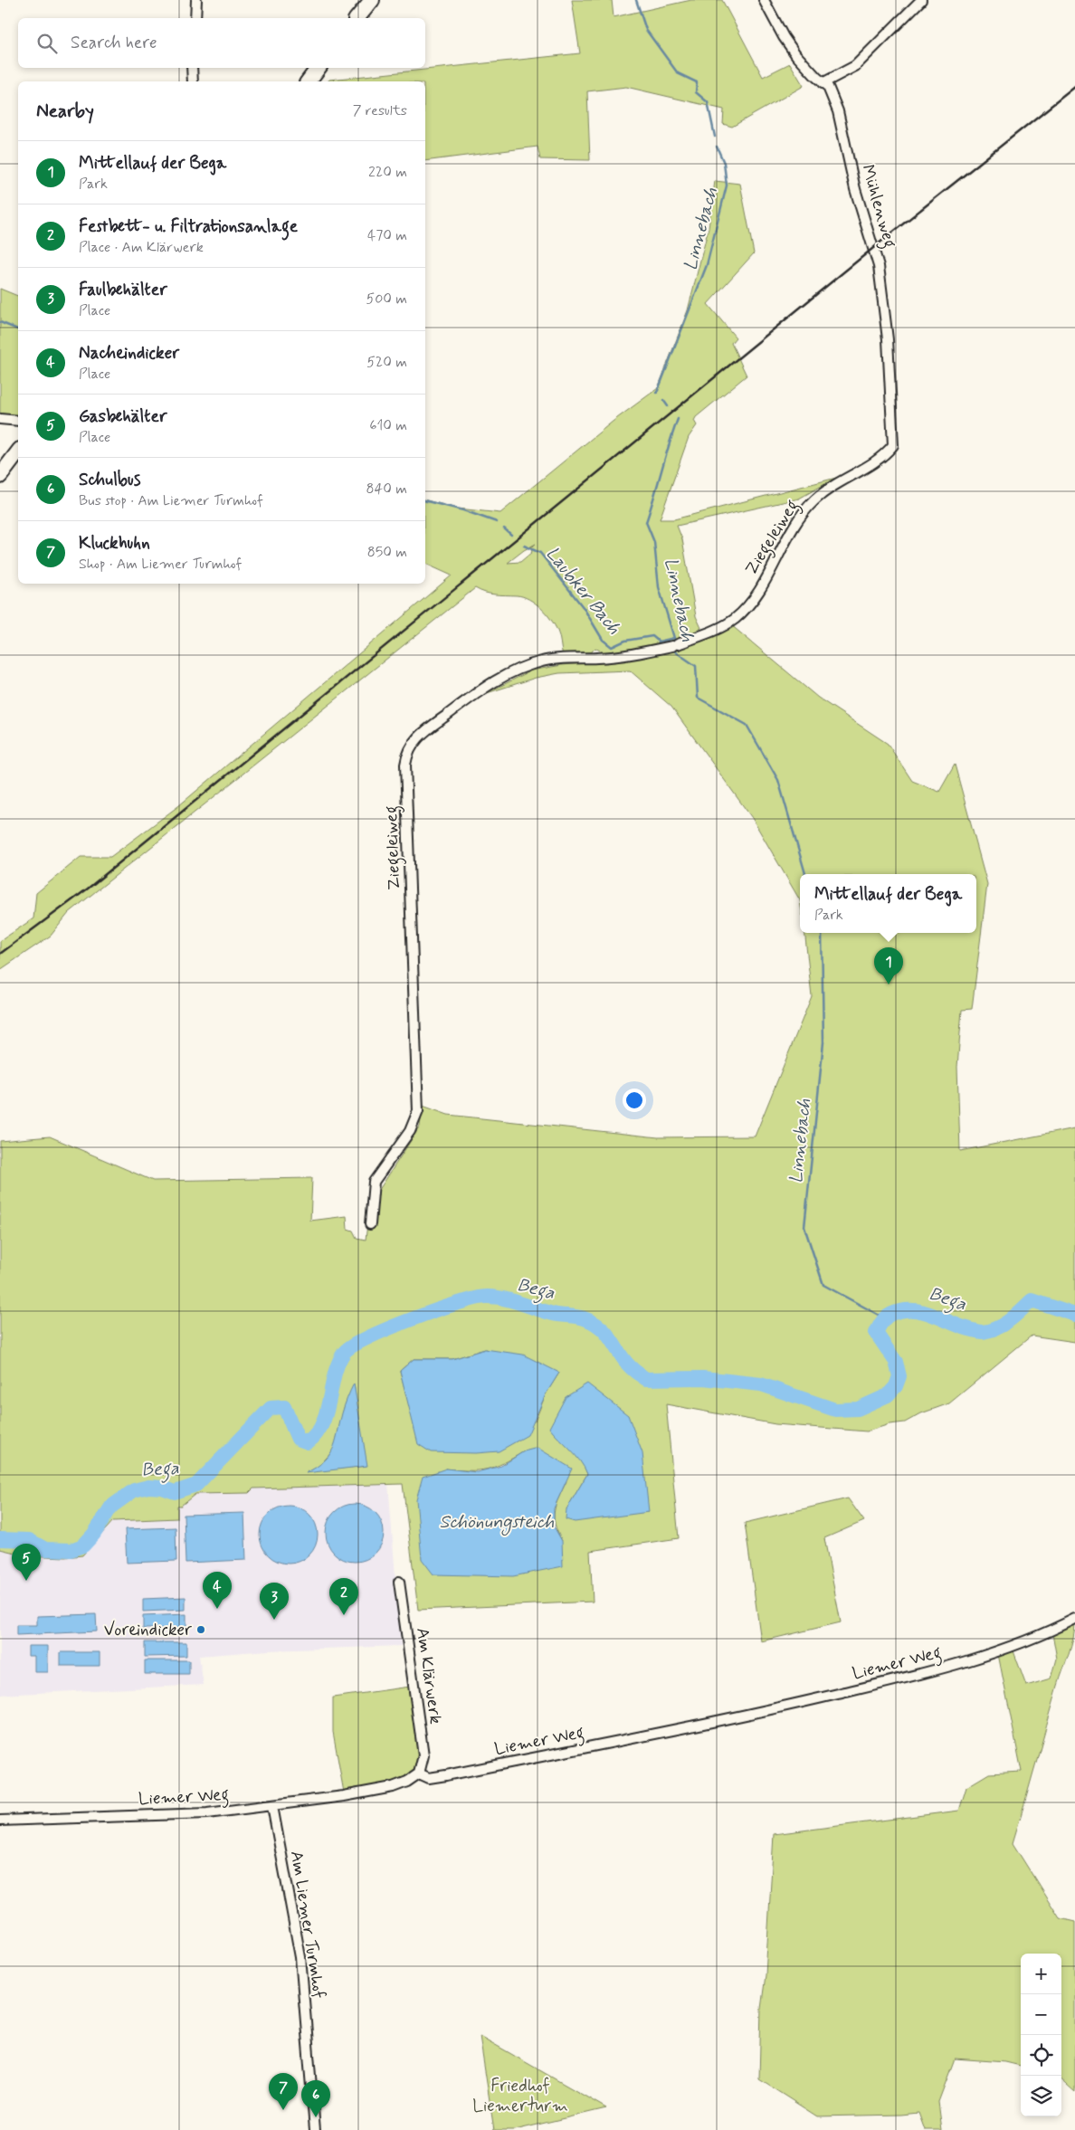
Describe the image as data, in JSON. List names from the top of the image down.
{
  "streets": {
    "street": [
      "Mühlenweg",
      "Ziegeleiweg",
      "Liemer Weg",
      "Am Klärwerk",
      "Am Liemer Turmhof"
    ]
  },
  "crossings": [
    ["Mühlenweg", "Ziegeleiweg"],
    ["Liemer Weg", "Am Klärwerk"],
    ["Liemer Weg", "Am Liemer Turmhof"]
  ],
  "water": [
    "Linnebach",
    "Laubker Bach",
    "Bega",
    "Schönungsteich"
  ],
  "parks": ["Friedhof Liemerturm"],
  "places": ["Voreindicker"],
  "page": {
    "search": "Search here",
    "heading": ["Nearby", "7 results"],
    "list": [
      {
        "mark": "1",
        "name": "Mittellauf der Bega",
        "note": "Park",
        "value": "220 m"
      },
      {
        "mark": "2",
        "name": "Festbett- u. Filtrationsanlage",
        "note": "Place · Am Klärwerk",
        "value": "470 m"
      },
      {
        "mark": "3",
        "name": "Faulbehälter",
        "note": "Place",
        "value": "500 m"
      },
      {
        "mark": "4",
        "name": "Nacheindicker",
        "note": "Place",
        "value": "520 m"
      },
      {
        "mark": "5",
        "name": "Gasbehälter",
        "note": "Place",
        "value": "610 m"
      },
      {
        "mark": "6",
        "name": "Schulbus",
        "note": "Bus stop · Am Liemer Turmhof",
        "value": "840 m"
      },
      {
        "mark": "7",
        "name": "Kluckhuhn",
        "note": "Shop · Am Liemer Turmhof",
        "value": "850 m"
      }
    ],
    "popup": ["Mittellauf der Bega", "Park"],
    "pins": [
      "1",
      "5",
      "4",
      "2",
      "3",
      "7",
      "6"
    ],
    "map_buttons": ["+", "−"]
  }
}
